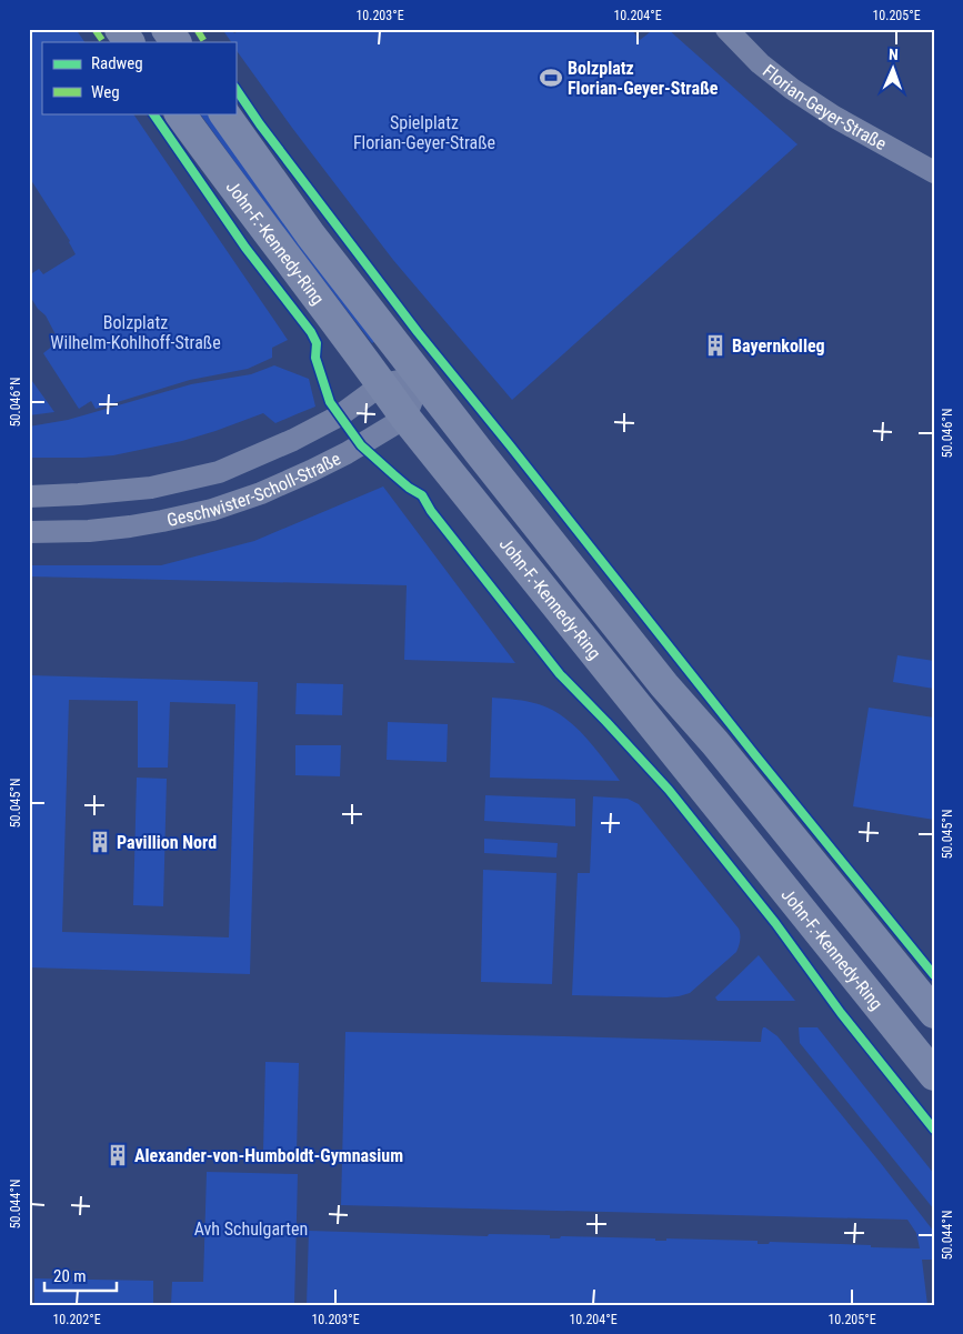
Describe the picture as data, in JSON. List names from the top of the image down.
{
  "streets": {
    "main road": ["John-F.-Kennedy-Ring"],
    "street": ["Florian-Geyer-Straße", "Geschwister-Scholl-Straße"]
  },
  "crossings": [
    ["John-F.-Kennedy-Ring", "Geschwister-Scholl-Straße"]
  ],
  "parks": ["Spielplatz Florian-Geyer-Straße", "Bolzplatz Wilhelm-Kohlhoff-Straße", "Avh Schulgarten"],
  "places": {
    "sports": ["Bolzplatz Florian-Geyer-Straße"],
    "building": ["Bayernkolleg", "Pavillion Nord", "Alexander-von-Humboldt-Gymnasium"]
  },
  "legend": ["Radweg", "Weg"],
  "scale_bar": "20 m",
  "north": "top",
  "coordinates": [
    "10.203°E",
    "10.204°E",
    "10.205°E",
    "50.046°N",
    "50.045°N",
    "50.044°N",
    "10.202°E"
  ]
}
